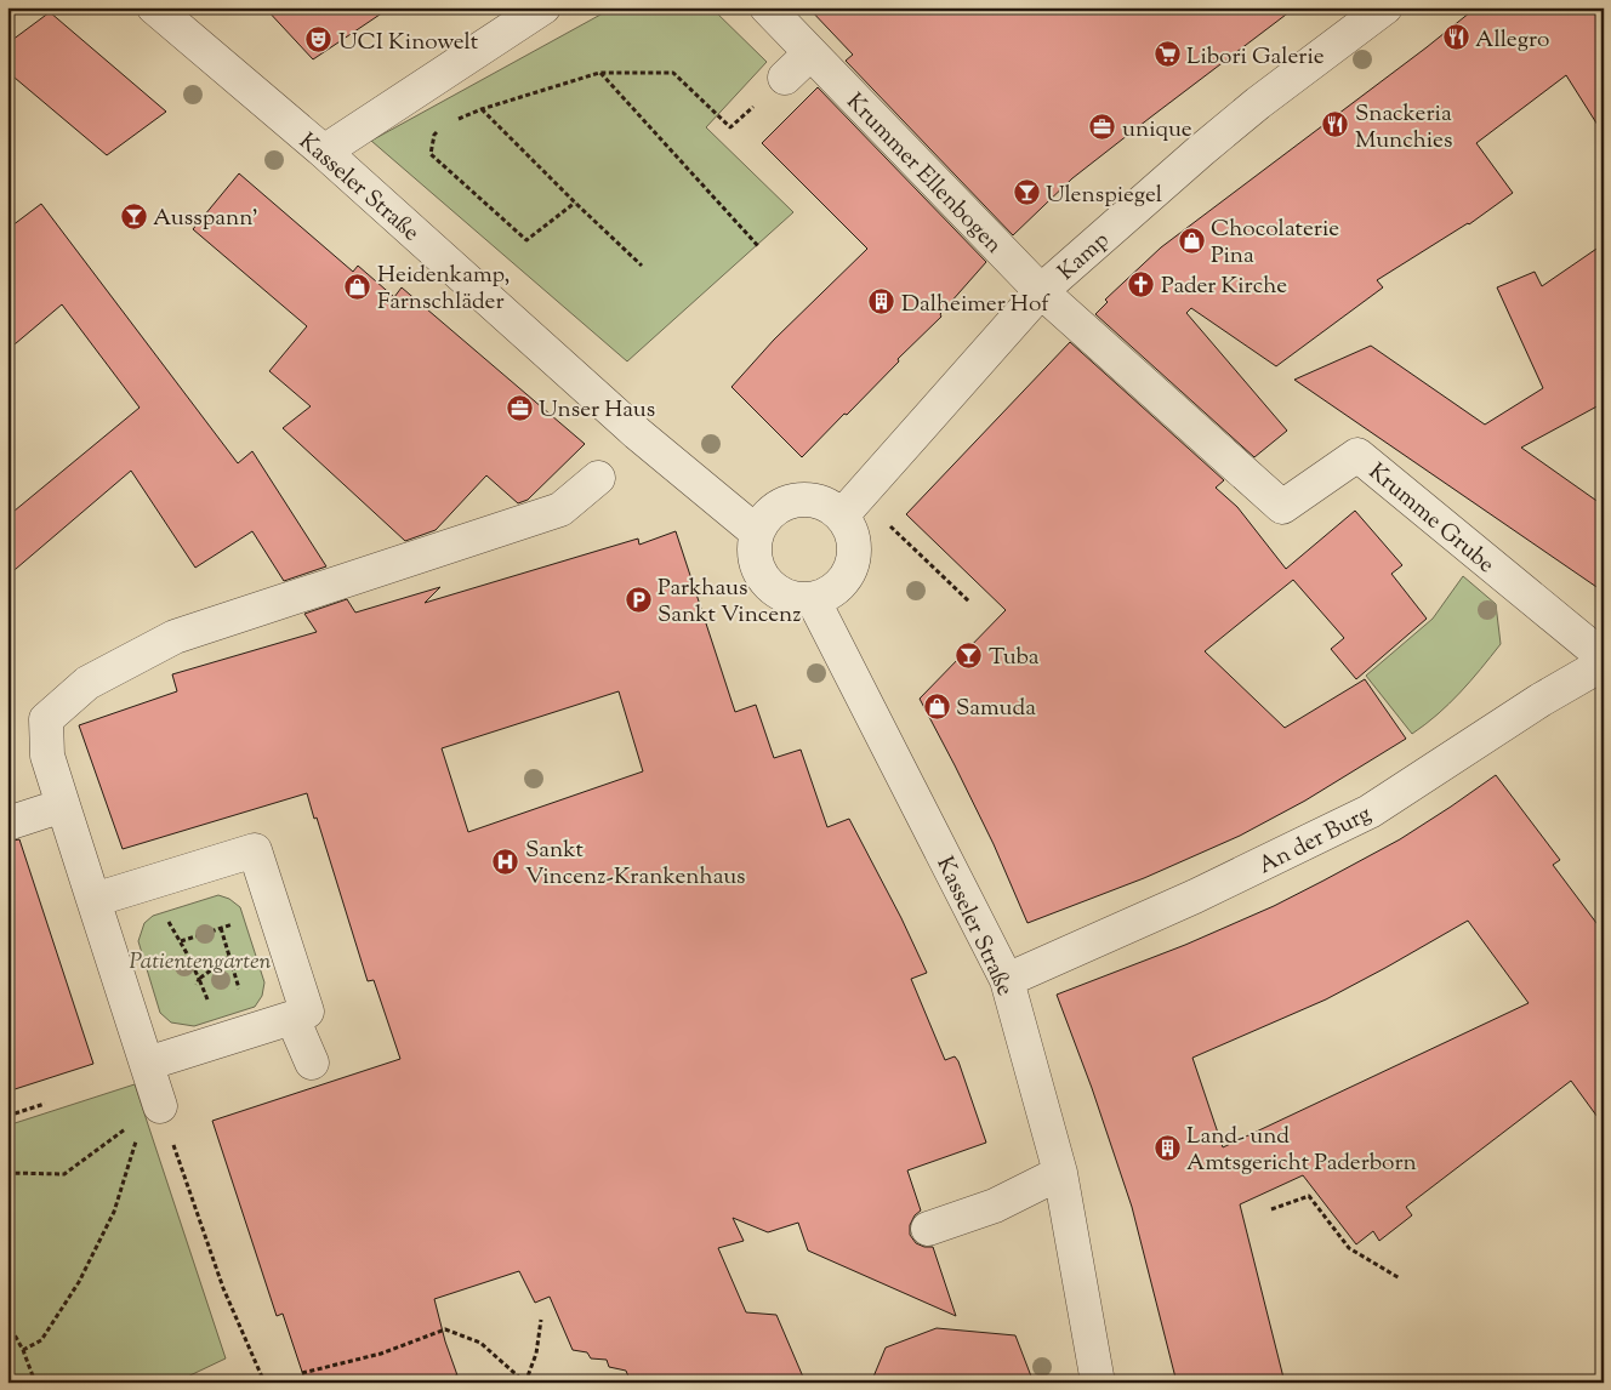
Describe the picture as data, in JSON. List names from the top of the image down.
{
  "streets": {
    "street": [
      "Krummer Ellenbogen",
      "Kasseler Straße",
      "Kamp",
      "Krumme Grube",
      "An der Burg"
    ]
  },
  "crossings": [
    ["Krummer Ellenbogen", "Kamp"],
    ["Krummer Ellenbogen", "Krumme Grube"],
    ["Kasseler Straße", "Kamp"],
    ["Kasseler Straße", "An der Burg"],
    ["Kamp", "Krumme Grube"]
  ],
  "parks": ["Patientengarten"],
  "places": {
    "restaurant": ["Allegro", "Snackeria Munchies"],
    "theatre": ["UCI Kinowelt"],
    "supermarket": ["Libori Galerie"],
    "office": ["unique", "Unser Haus"],
    "bar": ["Ulenspiegel", "Ausspann'", "Tuba"],
    "shop": ["Chocolaterie Pina", "Heidenkamp, Farnschläder", "Samuda"],
    "church": ["Pader Kirche"],
    "building": ["Dalheimer Hof", "Land- und Amtsgericht Paderborn"],
    "parking": ["Parkhaus Sankt Vincenz"],
    "hospital": ["Sankt Vincenz-Krankenhaus"]
  }
}
